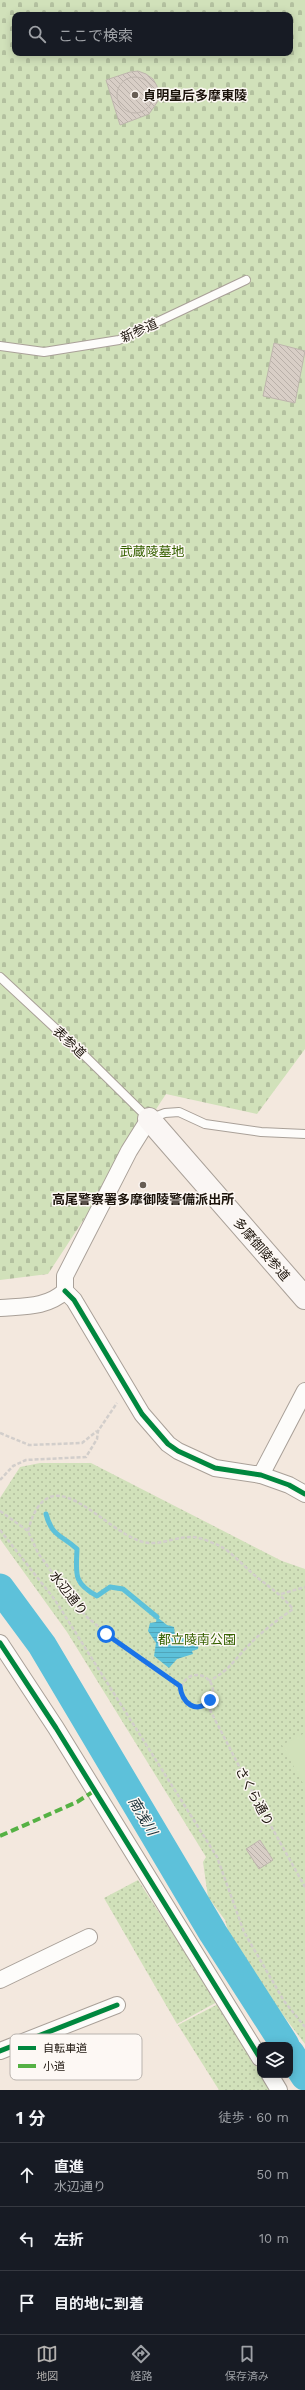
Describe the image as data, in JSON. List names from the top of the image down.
{
  "streets": {
    "main road": ["多摩御陵参道"],
    "lane": ["新参道", "表参道"],
    "path": ["水辺通り", "さくら通り"]
  },
  "crossings": [
    ["表参道", "多摩御陵参道"],
    ["水辺通り", "さくら通り"]
  ],
  "water": ["南浅川"],
  "parks": ["武蔵陵墓地", "都立陵南公園"],
  "places": ["貞明皇后多摩東陵", "高尾警察署多摩御陵警備派出所"],
  "legend": ["自転車道", "小道"],
  "page": {
    "search": "ここで検索",
    "heading": ["1 分", "徒歩 · 60 m"],
    "list": [
      ["直進", "水辺通り", "50 m"],
      ["左折", "10 m"],
      "目的地に到着"
    ],
    "nav": ["地図", "経路", "保存済み"]
  }
}
